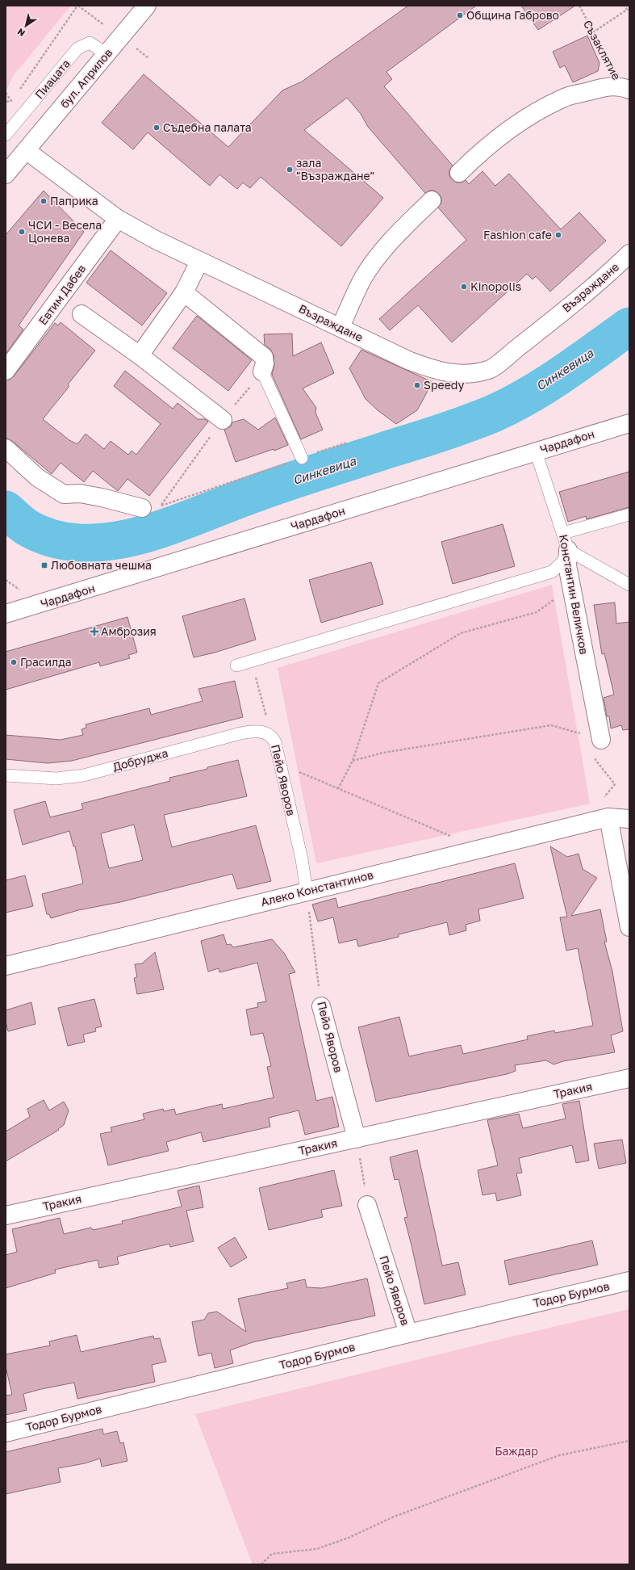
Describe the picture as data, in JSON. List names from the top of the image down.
{
  "streets": {
    "street": [
      "бул. Априлов",
      "Възраждане",
      "Евтим Дабев",
      "Чардафон",
      "Константин Величков",
      "Пейо Яворов",
      "Алеко Константинов",
      "Тракия",
      "Тодор Бурмов"
    ],
    "lane": ["Пиацата", "Добруджа"],
    "path": ["Съзаклятие"]
  },
  "crossings": [
    ["бул. Априлов", "Пиацата"],
    ["бул. Априлов", "Възраждане"],
    ["Възраждане", "Евтим Дабев"],
    ["Чардафон", "Константин Величков"],
    ["Добруджа", "Пейо Яворов"],
    ["Пейо Яворов", "Алеко Константинов"],
    ["Пейо Яворов", "Тракия"],
    ["Пейо Яворов", "Тодор Бурмов"]
  ],
  "water": ["Синкевица"],
  "parks": ["Баждар"],
  "places": {
    "other": [
      "Община Габрово",
      "Съдебна палата",
      "зала \"Възраждане\"",
      "Паприка",
      "ЧСИ - Весела Цонева",
      "Fashion cafe",
      "Kinopolis",
      "Speedy",
      "Грасилда"
    ],
    "transit": ["Любовната чешма"],
    "health": ["Амброзия"]
  },
  "north": "bottom left"
}
